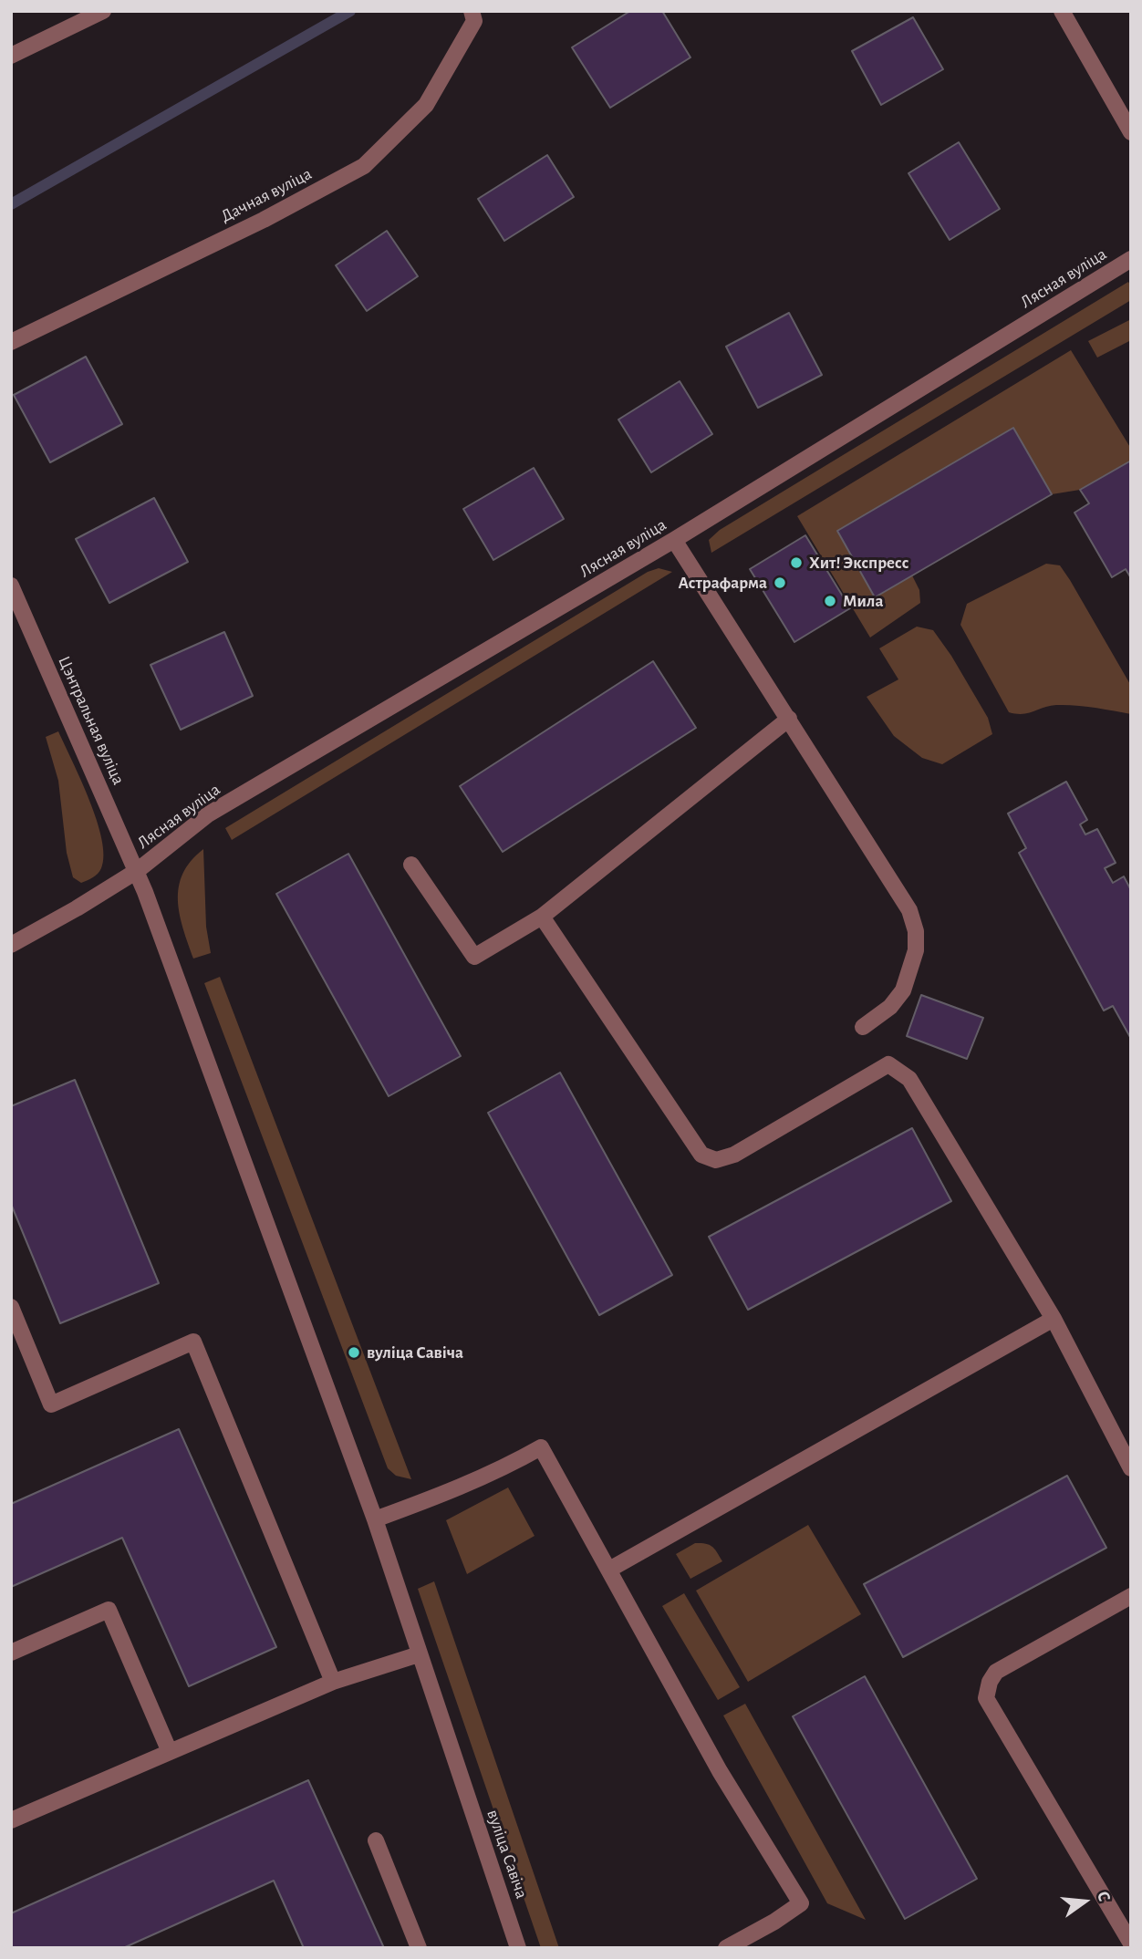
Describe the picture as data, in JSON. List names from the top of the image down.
{
  "streets": {
    "street": [
      "Дачная вуліца",
      "Лясная вуліца",
      "Цэнтральная вуліца",
      "вуліца Савіча"
    ]
  },
  "crossings": [
    ["Лясная вуліца", "Цэнтральная вуліца"],
    ["Лясная вуліца", "вуліца Савіча"],
    ["Цэнтральная вуліца", "вуліца Савіча"]
  ],
  "places": [
    "Хит! Экспресс",
    "Астрафарма",
    "Мила",
    "вуліца Савіча"
  ],
  "north": "right"
}
